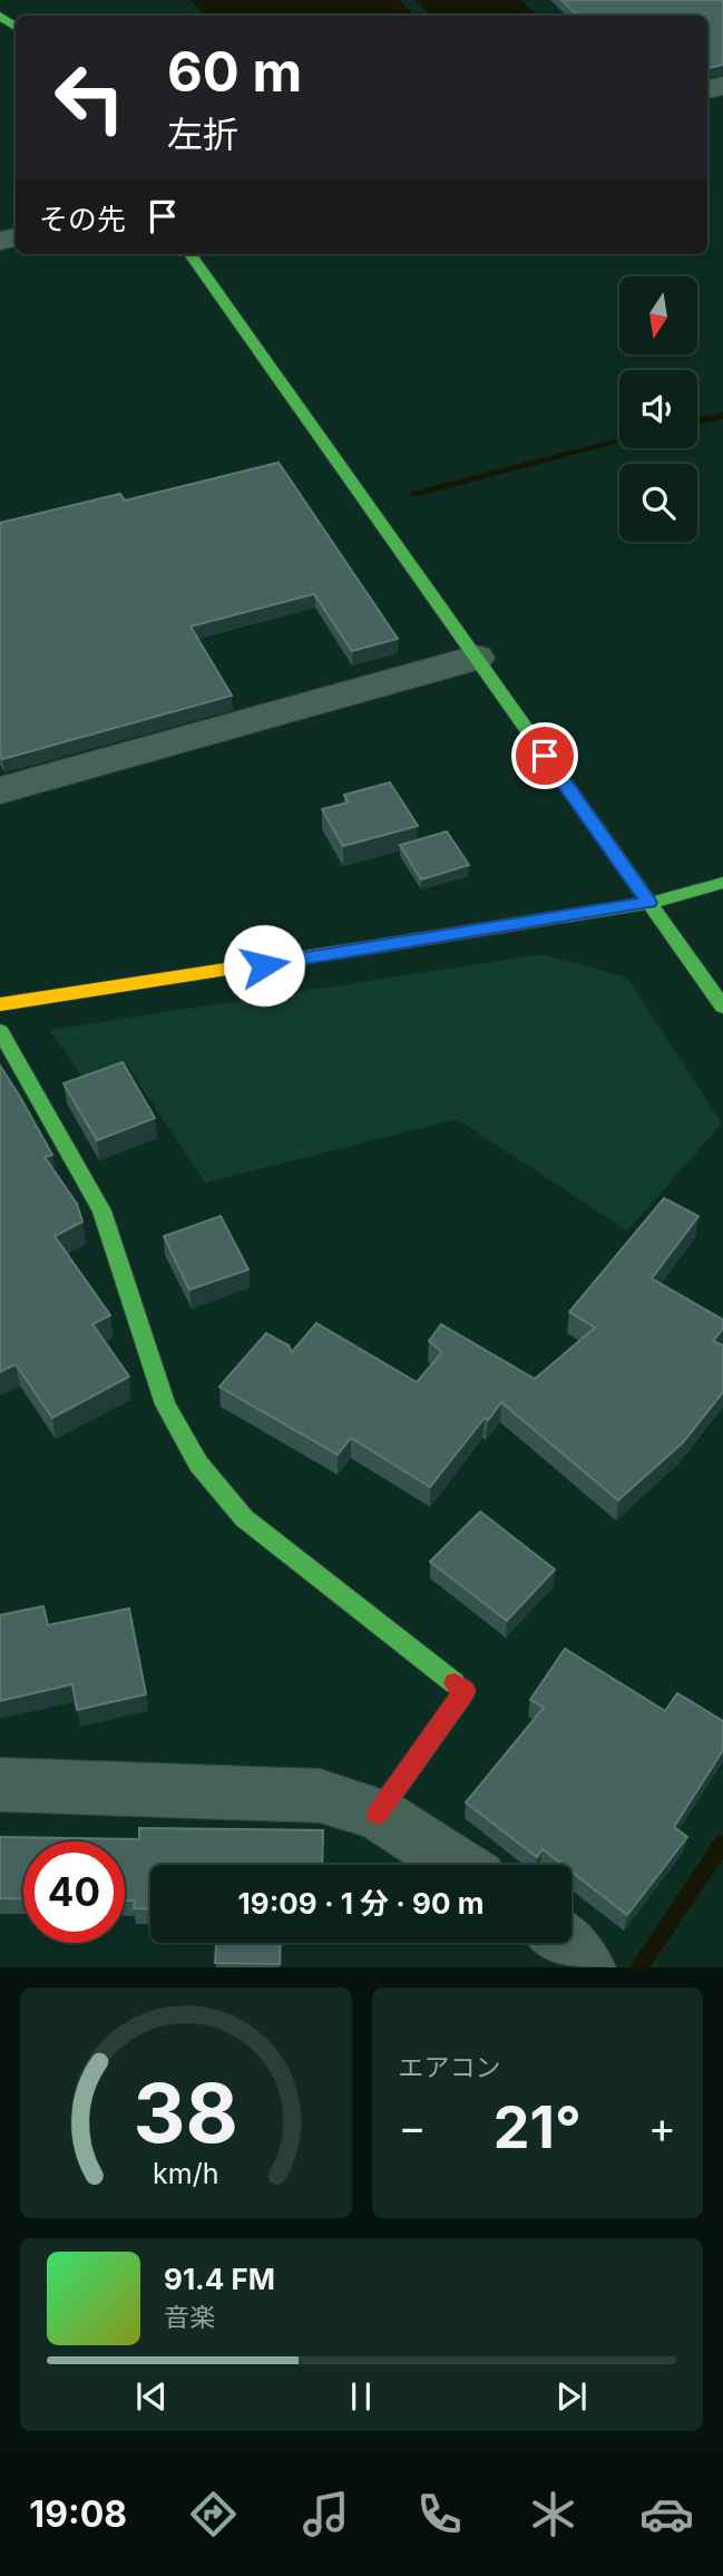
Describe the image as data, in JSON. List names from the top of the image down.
{
  "north": "bottom",
  "page": {
    "turn": ["60 m", "左折"],
    "then": "その先",
    "limit": "40",
    "trip": "19:09 · 1 分 · 90 m",
    "tile": "エアコン",
    "heat": ["−", "21°", "+"],
    "song": ["91.4 FM", "音楽"],
    "tabs": "19:08",
    "gauge": ["38", "km/h"]
  }
}
